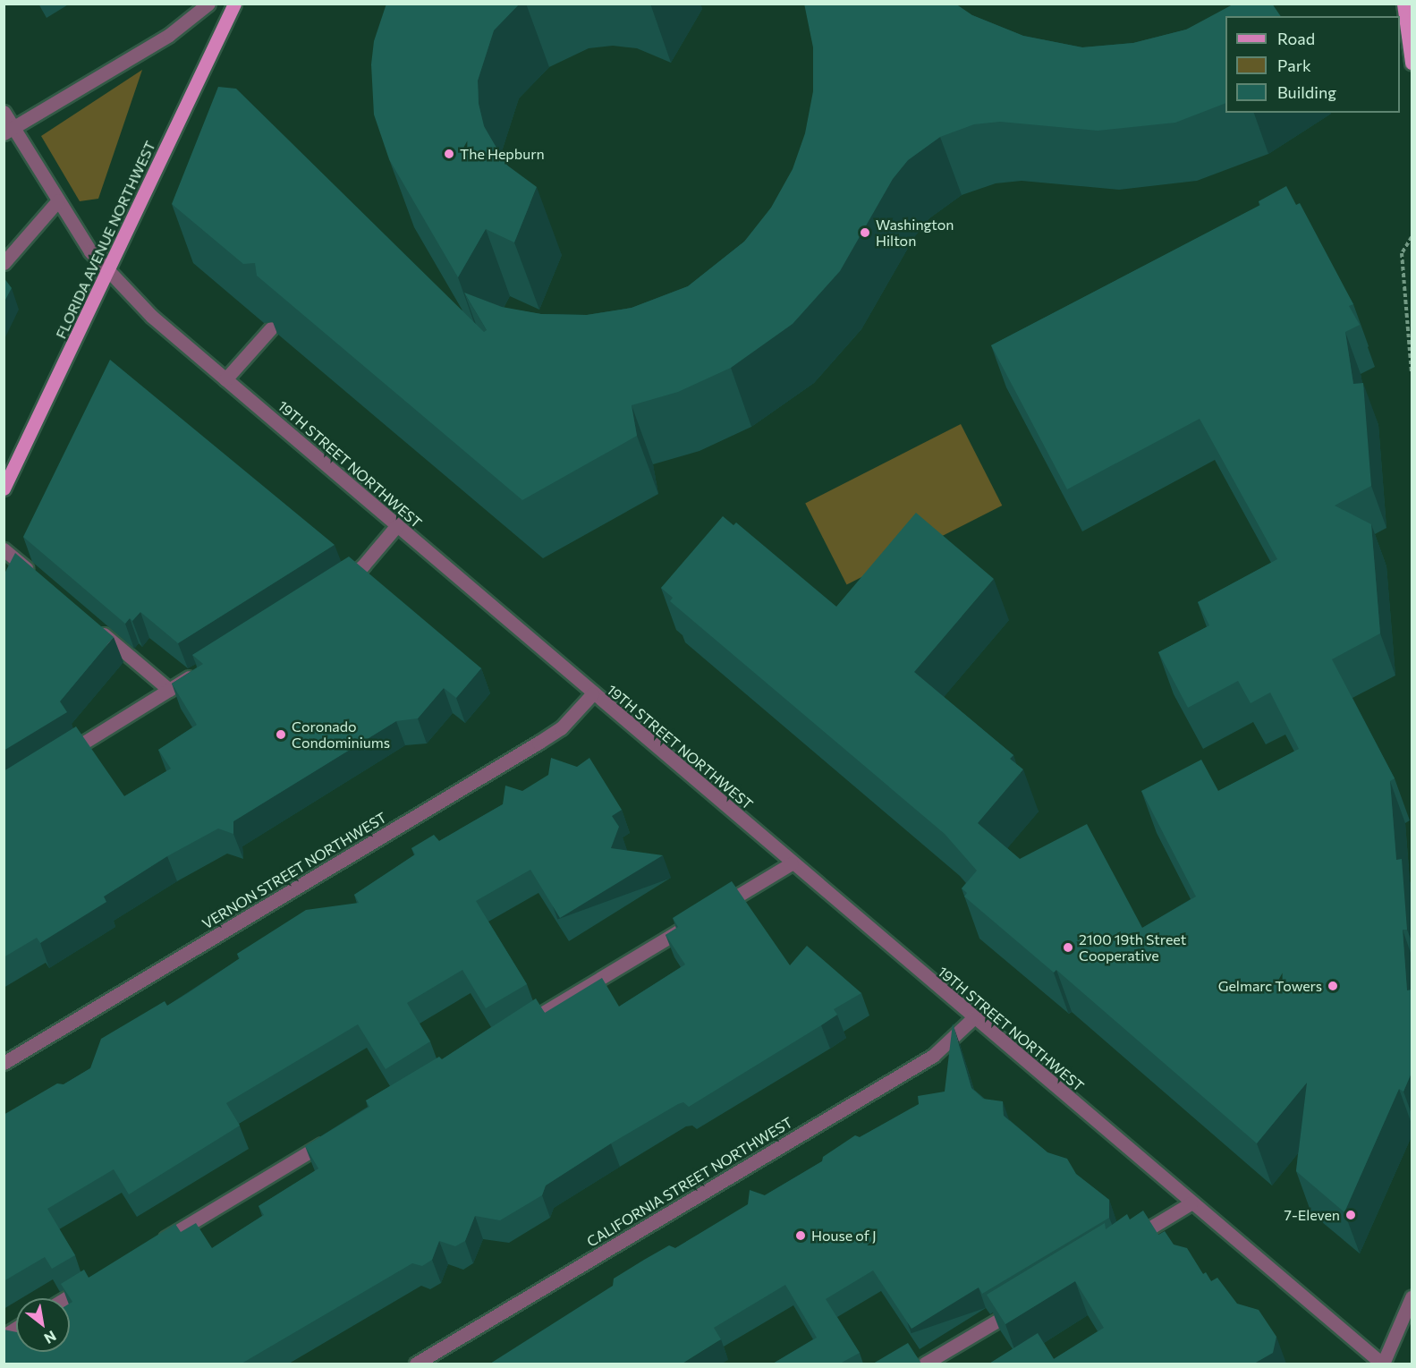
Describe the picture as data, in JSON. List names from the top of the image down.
{
  "streets": {
    "main road": ["FLORIDA AVENUE NORTHWEST"],
    "street": ["19TH STREET NORTHWEST", "VERNON STREET NORTHWEST", "CALIFORNIA STREET NORTHWEST"]
  },
  "crossings": [
    ["FLORIDA AVENUE NORTHWEST", "19TH STREET NORTHWEST"],
    ["19TH STREET NORTHWEST", "VERNON STREET NORTHWEST"],
    ["19TH STREET NORTHWEST", "CALIFORNIA STREET NORTHWEST"]
  ],
  "places": [
    "The Hepburn",
    "Washington Hilton",
    "Coronado Condominiums",
    "2100 19th Street Cooperative",
    "Gelmarc Towers",
    "7-Eleven",
    "House of J"
  ],
  "legend": ["Road", "Park", "Building"],
  "north": "bottom right"
}
